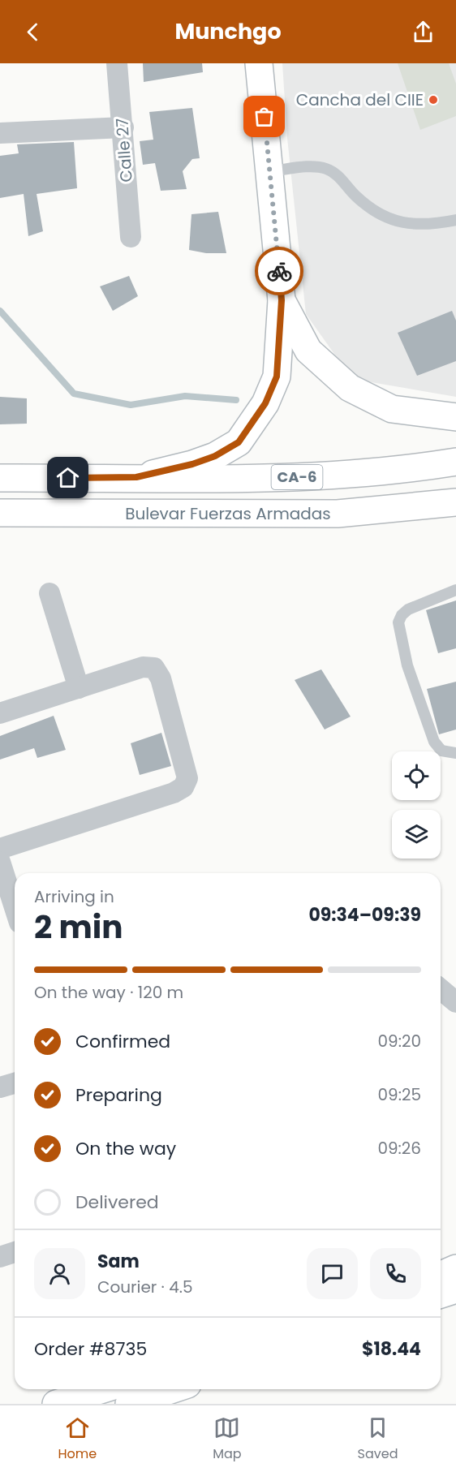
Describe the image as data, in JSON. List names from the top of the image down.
{
  "streets": {
    "main road": ["CA-6", "Bulevar Fuerzas Armadas"],
    "street": ["Calle 27"]
  },
  "places": ["Cancha del CIIE"],
  "page": {
    "header": "Munchgo",
    "heading": ["2 min", "Arriving in", "09:34–09:39"],
    "panel": [
      "Sam",
      "Courier · 4.5",
      "Order #8735",
      "$18.44"
    ],
    "bar": "On the way · 120 m",
    "list": [
      ["Confirmed", "09:20"],
      ["Preparing", "09:25"],
      ["On the way", "09:26"],
      "Delivered"
    ],
    "tabs": ["Home", "Map", "Saved"]
  }
}
